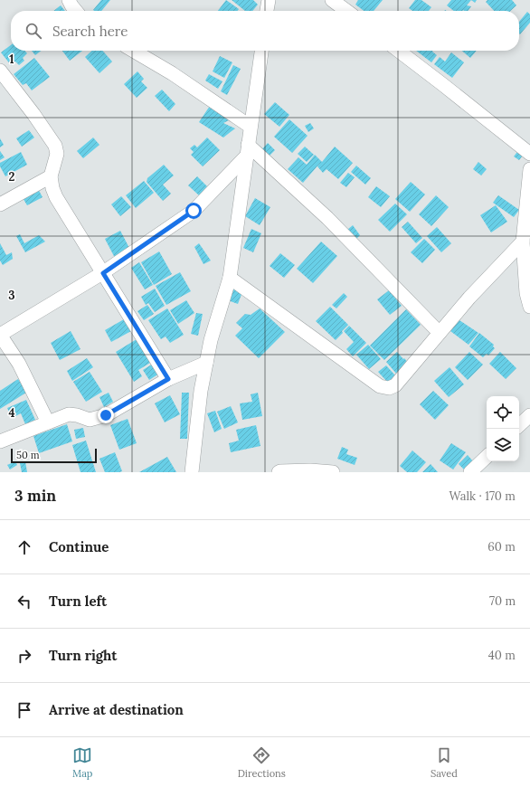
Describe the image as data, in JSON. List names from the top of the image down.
{
  "scale_bar": "50 m",
  "page": {
    "search": "Search here",
    "scale": "50 m",
    "heading": ["3 min", "Walk · 170 m"],
    "list": [
      ["Continue", "60 m"],
      ["Turn left", "70 m"],
      ["Turn right", "40 m"],
      "Arrive at destination"
    ],
    "nav": ["Map", "Directions", "Saved"]
  },
  "grid": {
    "rows": [
      "1",
      "2",
      "3",
      "4"
    ]
  }
}
